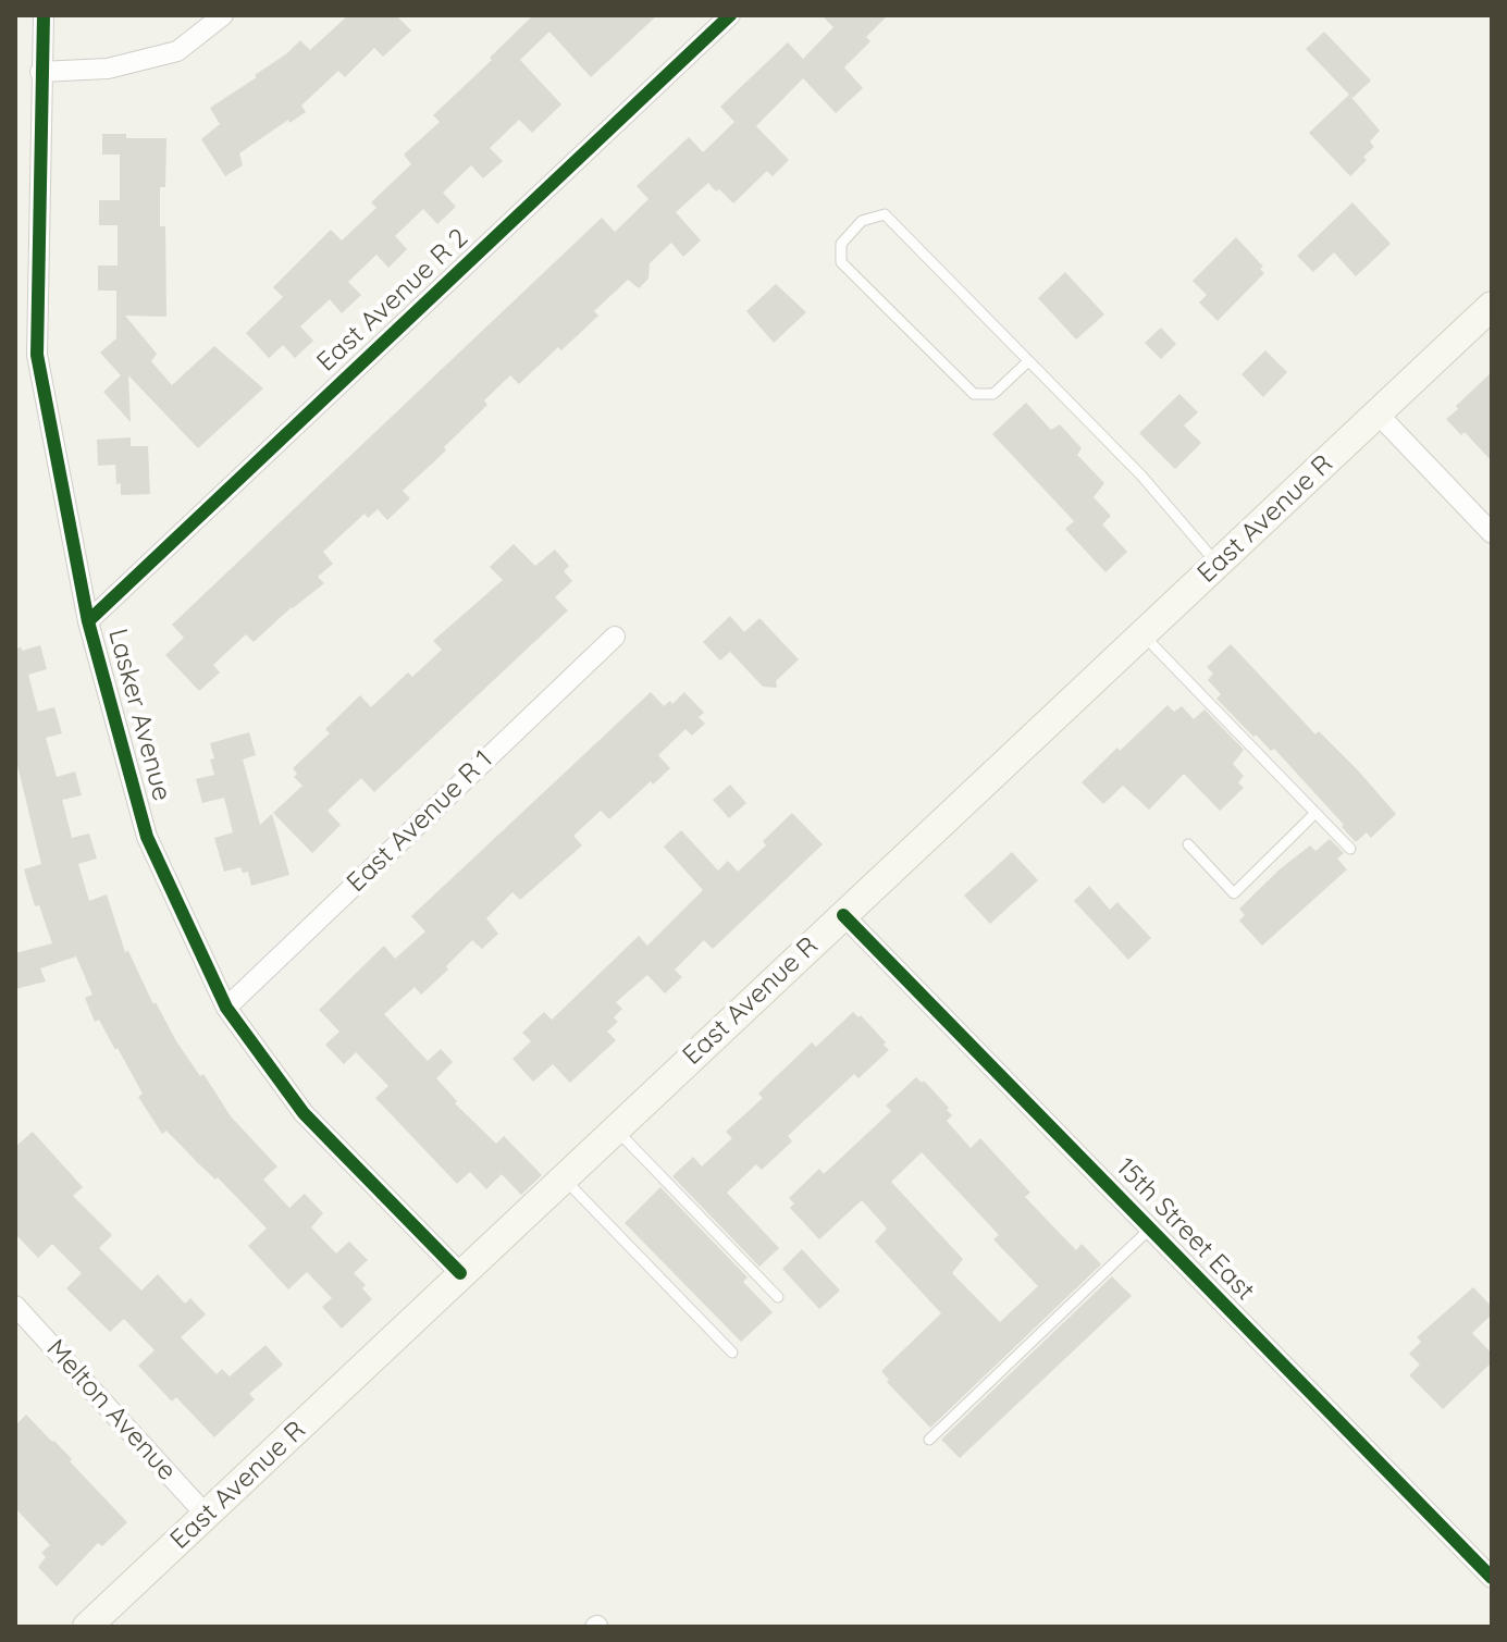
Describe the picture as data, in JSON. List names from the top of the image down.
{
  "streets": {
    "main road": ["East Avenue R"],
    "street": [
      "East Avenue R 2",
      "Lasker Avenue",
      "East Avenue R 1",
      "15th Street East",
      "Melton Avenue"
    ]
  },
  "crossings": [
    ["East Avenue R 2", "Lasker Avenue"],
    ["East Avenue R", "Lasker Avenue"],
    ["East Avenue R", "15th Street East"],
    ["East Avenue R", "Melton Avenue"],
    ["Lasker Avenue", "East Avenue R 1"]
  ]
}
